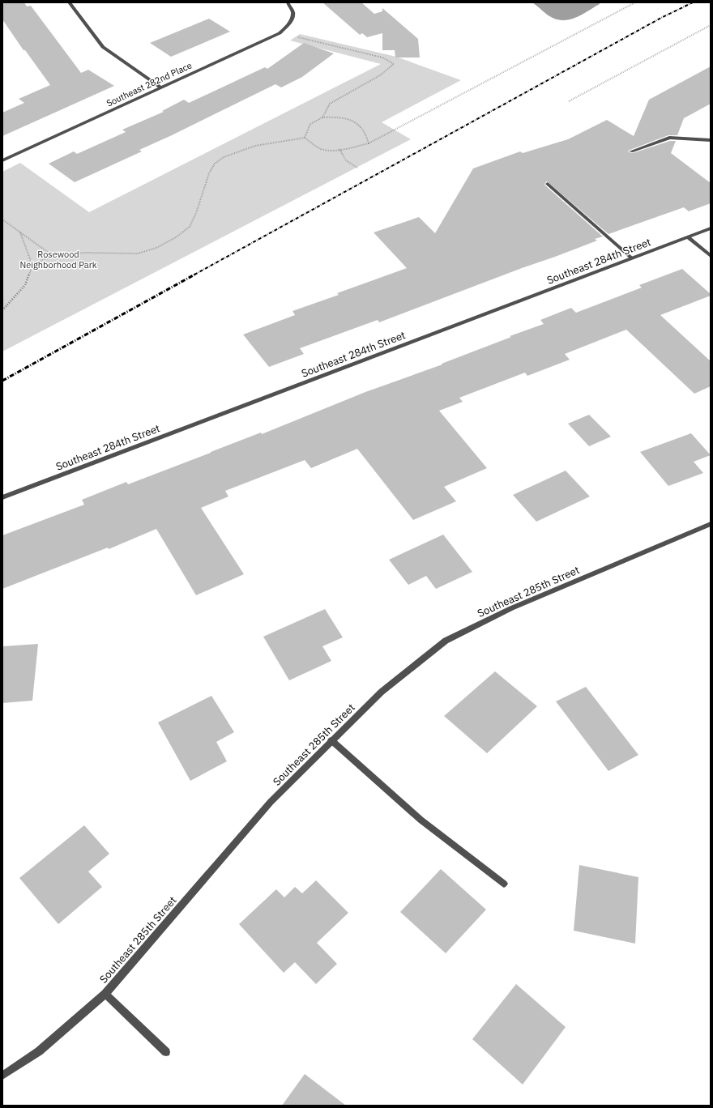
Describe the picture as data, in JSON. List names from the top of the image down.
{
  "streets": {
    "street": ["Southeast 282nd Place", "Southeast 284th Street", "Southeast 285th Street"]
  },
  "parks": ["Rosewood Neighborhood Park"]
}
